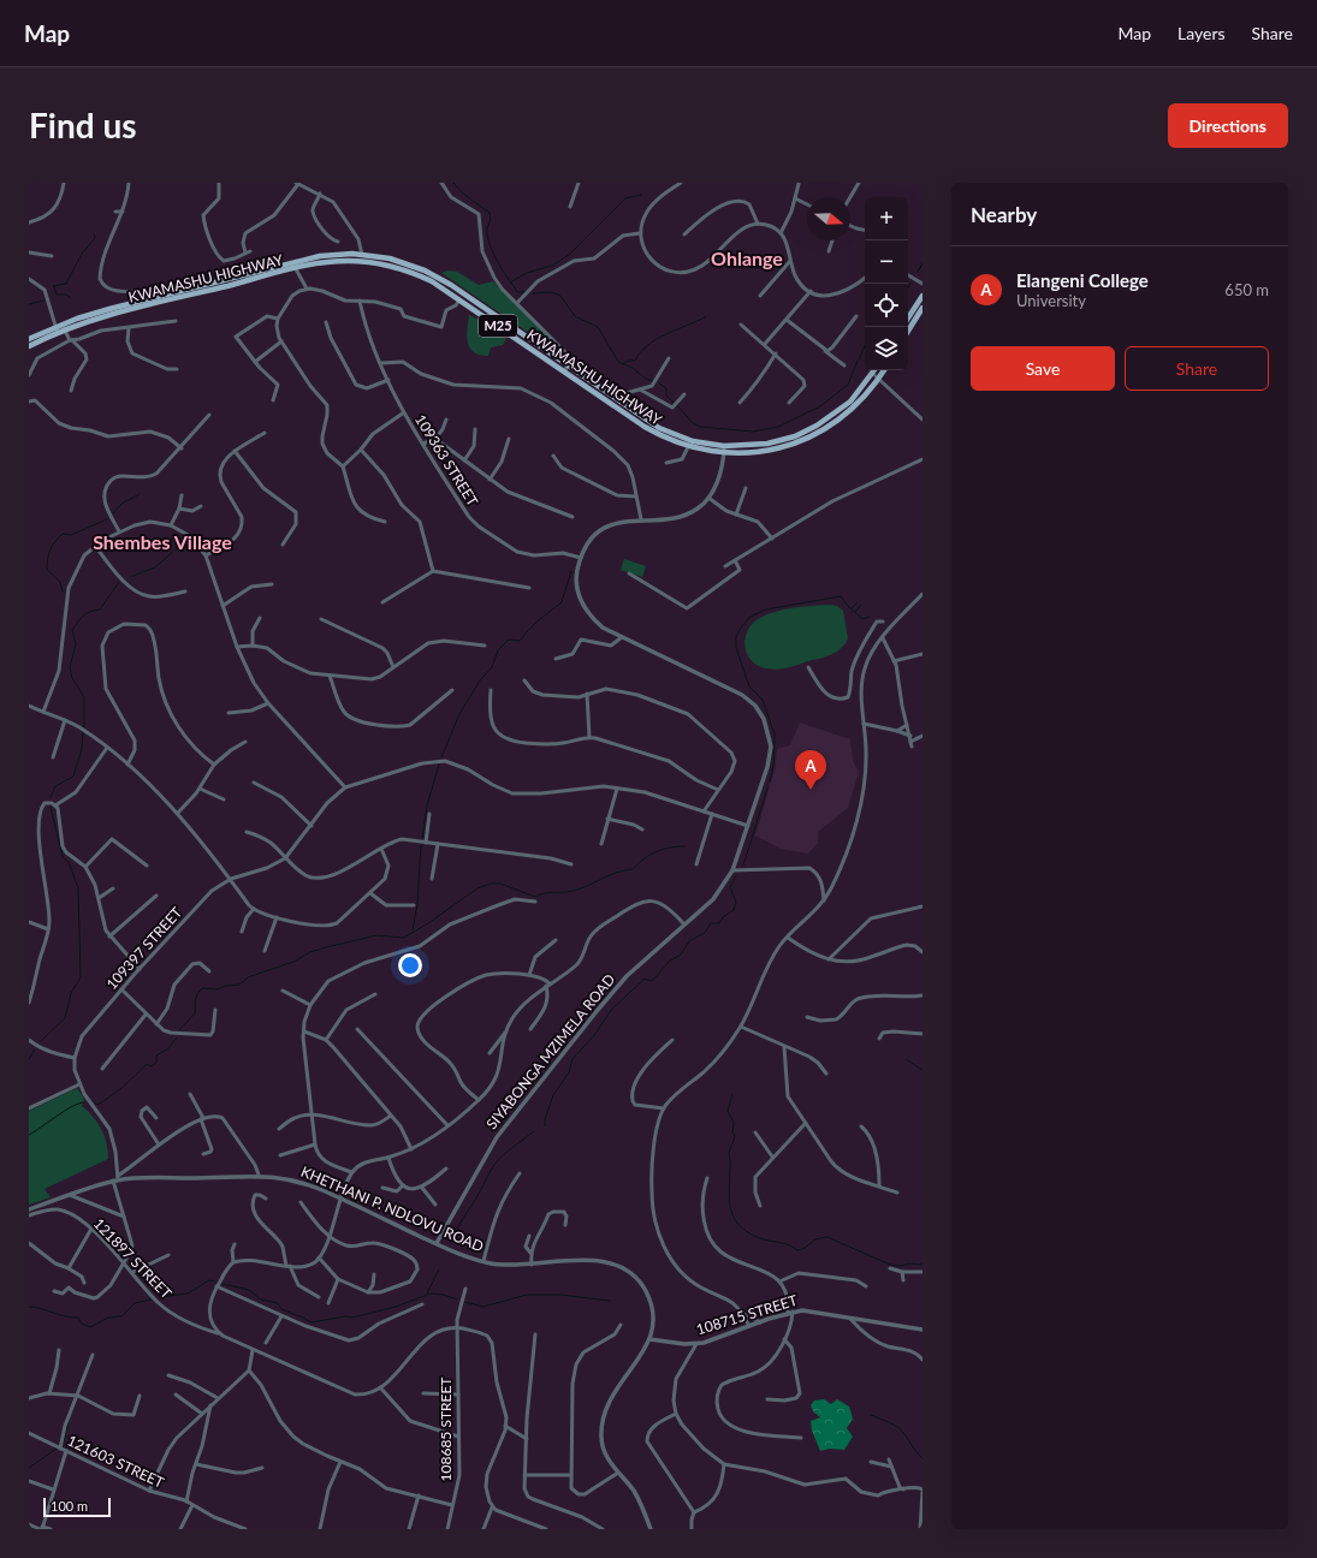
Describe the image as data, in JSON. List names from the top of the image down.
{
  "streets": {
    "main road": ["KWAMASHU HIGHWAY", "M25"],
    "street": [
      "109363 STREET",
      "109397 STREET",
      "SIYABONGA MZIMELA ROAD",
      "KHETHANI P. NDLOVU ROAD",
      "121897 STREET",
      "108715 STREET",
      "108685 STREET",
      "121603 STREET"
    ]
  },
  "crossings": [
    ["KWAMASHU HIGHWAY", "SIYABONGA MZIMELA ROAD"],
    ["109363 STREET", "SIYABONGA MZIMELA ROAD"],
    ["SIYABONGA MZIMELA ROAD", "KHETHANI P. NDLOVU ROAD"],
    ["KHETHANI P. NDLOVU ROAD", "108715 STREET"]
  ],
  "districts": ["Ohlange", "Shembes Village"],
  "scale_bar": "100 m",
  "north": "right",
  "page": {
    "header": "Map",
    "nav": ["Map", "Layers", "Share"],
    "buttons": [
      "Directions",
      ["Save", "Share"]
    ],
    "title": "Find us",
    "heading": "Nearby",
    "map_buttons": ["+", "−"],
    "list": [
      {
        "mark": "A",
        "name": "Elangeni College",
        "note": "University",
        "value": "650 m"
      }
    ],
    "pins": "A",
    "scale": "100 m"
  }
}
